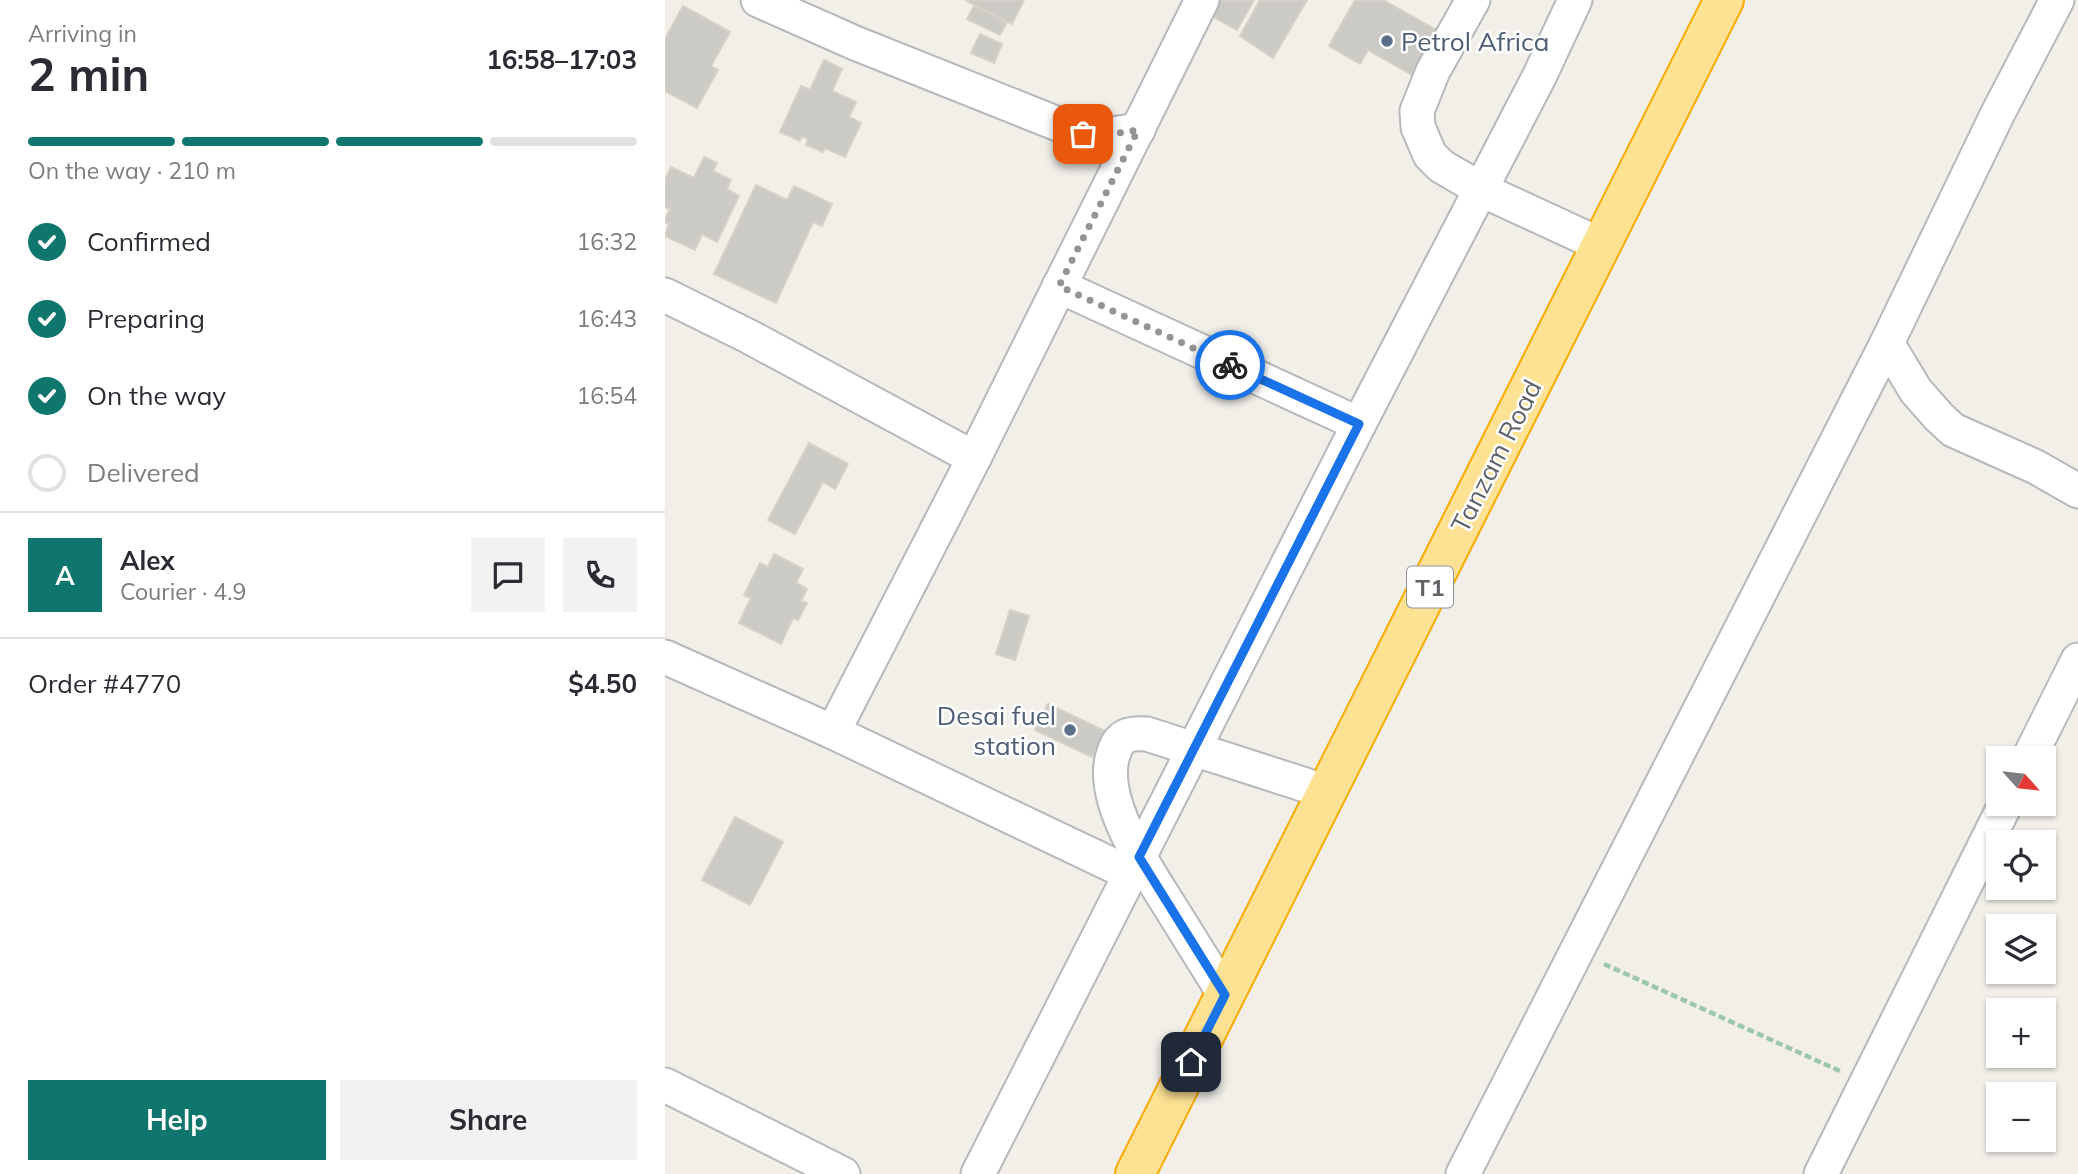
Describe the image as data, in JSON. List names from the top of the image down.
{
  "streets": {
    "highway": ["Tanzam Road", "T1"]
  },
  "places": ["Petrol Africa", "Desai fuel station"],
  "north": "bottom right",
  "page": {
    "heading": ["2 min", "Arriving in", "16:58–17:03"],
    "panel": [
      "Alex",
      "Courier · 4.9",
      "Order #4770",
      "$4.50"
    ],
    "bar": "On the way · 210 m",
    "list": [
      ["Confirmed", "16:32"],
      ["Preparing", "16:43"],
      ["On the way", "16:54"],
      "Delivered"
    ],
    "round": "A",
    "map_buttons": ["+", "−"],
    "buttons": ["Help", "Share"]
  }
}
